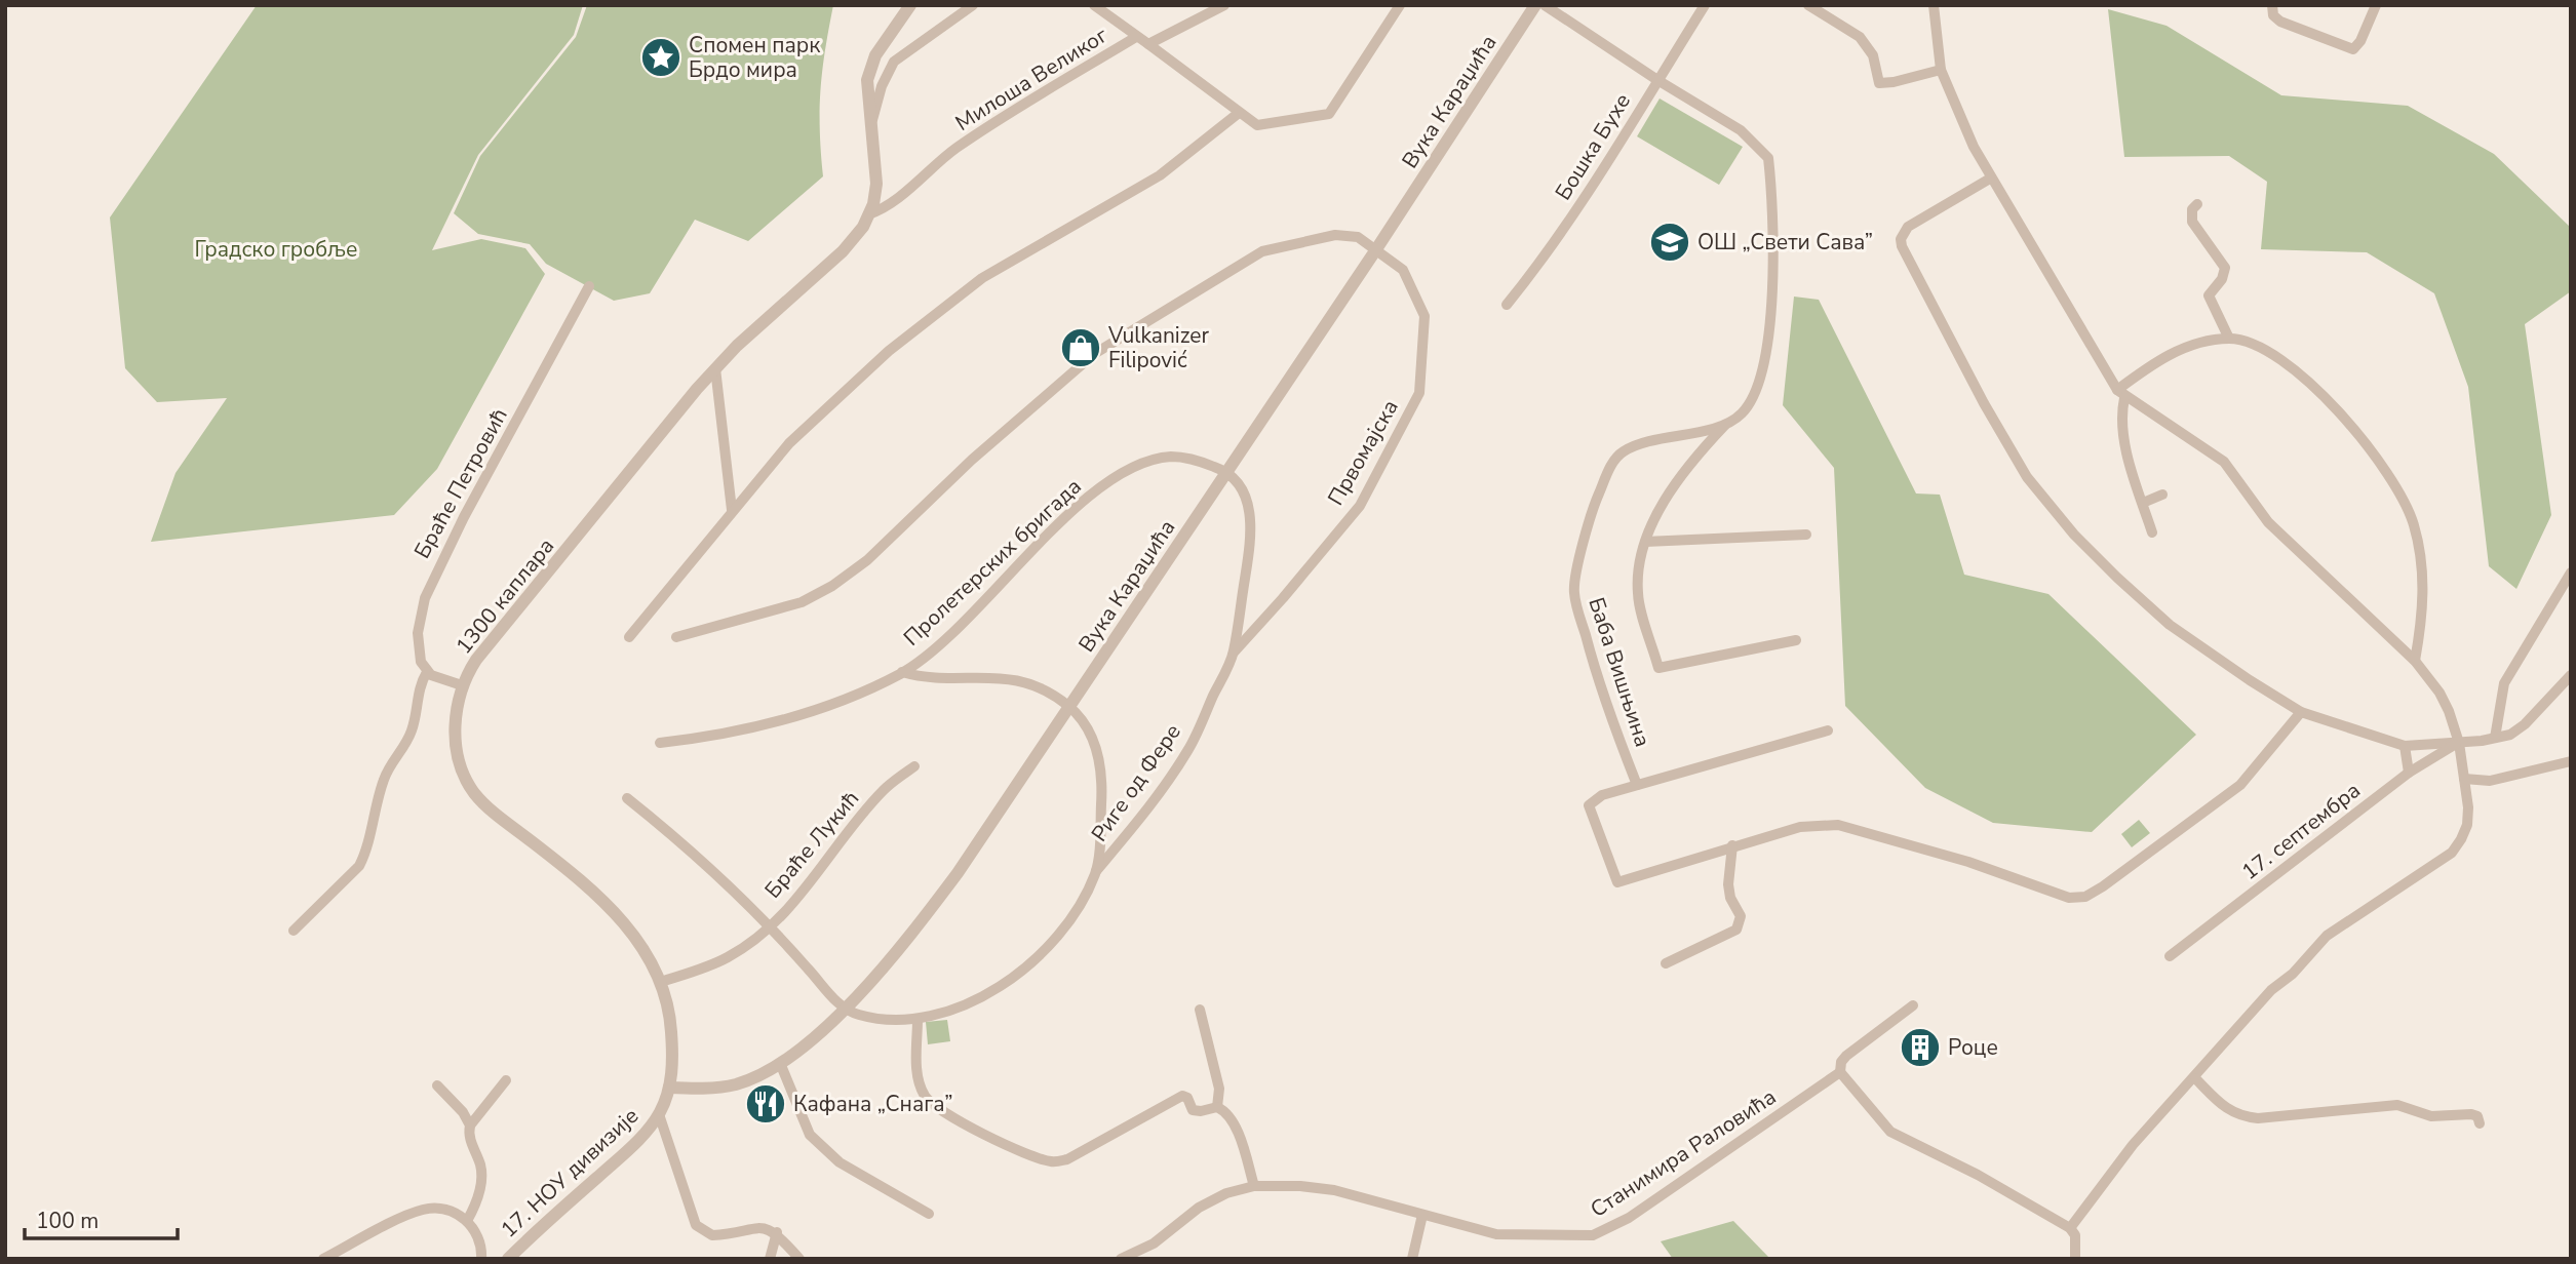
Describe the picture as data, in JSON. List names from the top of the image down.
{
  "streets": {
    "street": [
      "Милоша Великог",
      "Вука Караџића",
      "Бошка Бухе",
      "Првомајска",
      "Браће Петровић",
      "Пролетерских бригада",
      "1300 каплара",
      "Баба Вишњина",
      "Риге од Фере",
      "17. септембра",
      "Браће Лукић",
      "Станимира Раловића",
      "17. НОУ дивизије"
    ]
  },
  "crossings": [
    ["Милоша Великог", "1300 каплара"],
    ["Вука Караџића", "Првомајска"],
    ["Вука Караџића", "Пролетерских бригада"],
    ["Вука Караџића", "1300 каплара"],
    ["Вука Караџића", "Риге од Фере"],
    ["Првомајска", "Риге од Фере"],
    ["Пролетерских бригада", "Риге од Фере"],
    ["1300 каплара", "Браће Лукић"],
    ["1300 каплара", "17. НОУ дивизије"]
  ],
  "parks": ["Градско гробље"],
  "places": {
    "place": ["Спомен парк Брдо мира"],
    "school or university": ["ОШ „Свети Сава”"],
    "shop": ["Vulkanizer Filipović"],
    "building": ["Роце"],
    "restaurant": ["Кафана „Снага”"]
  },
  "scale_bar": "100 m"
}
